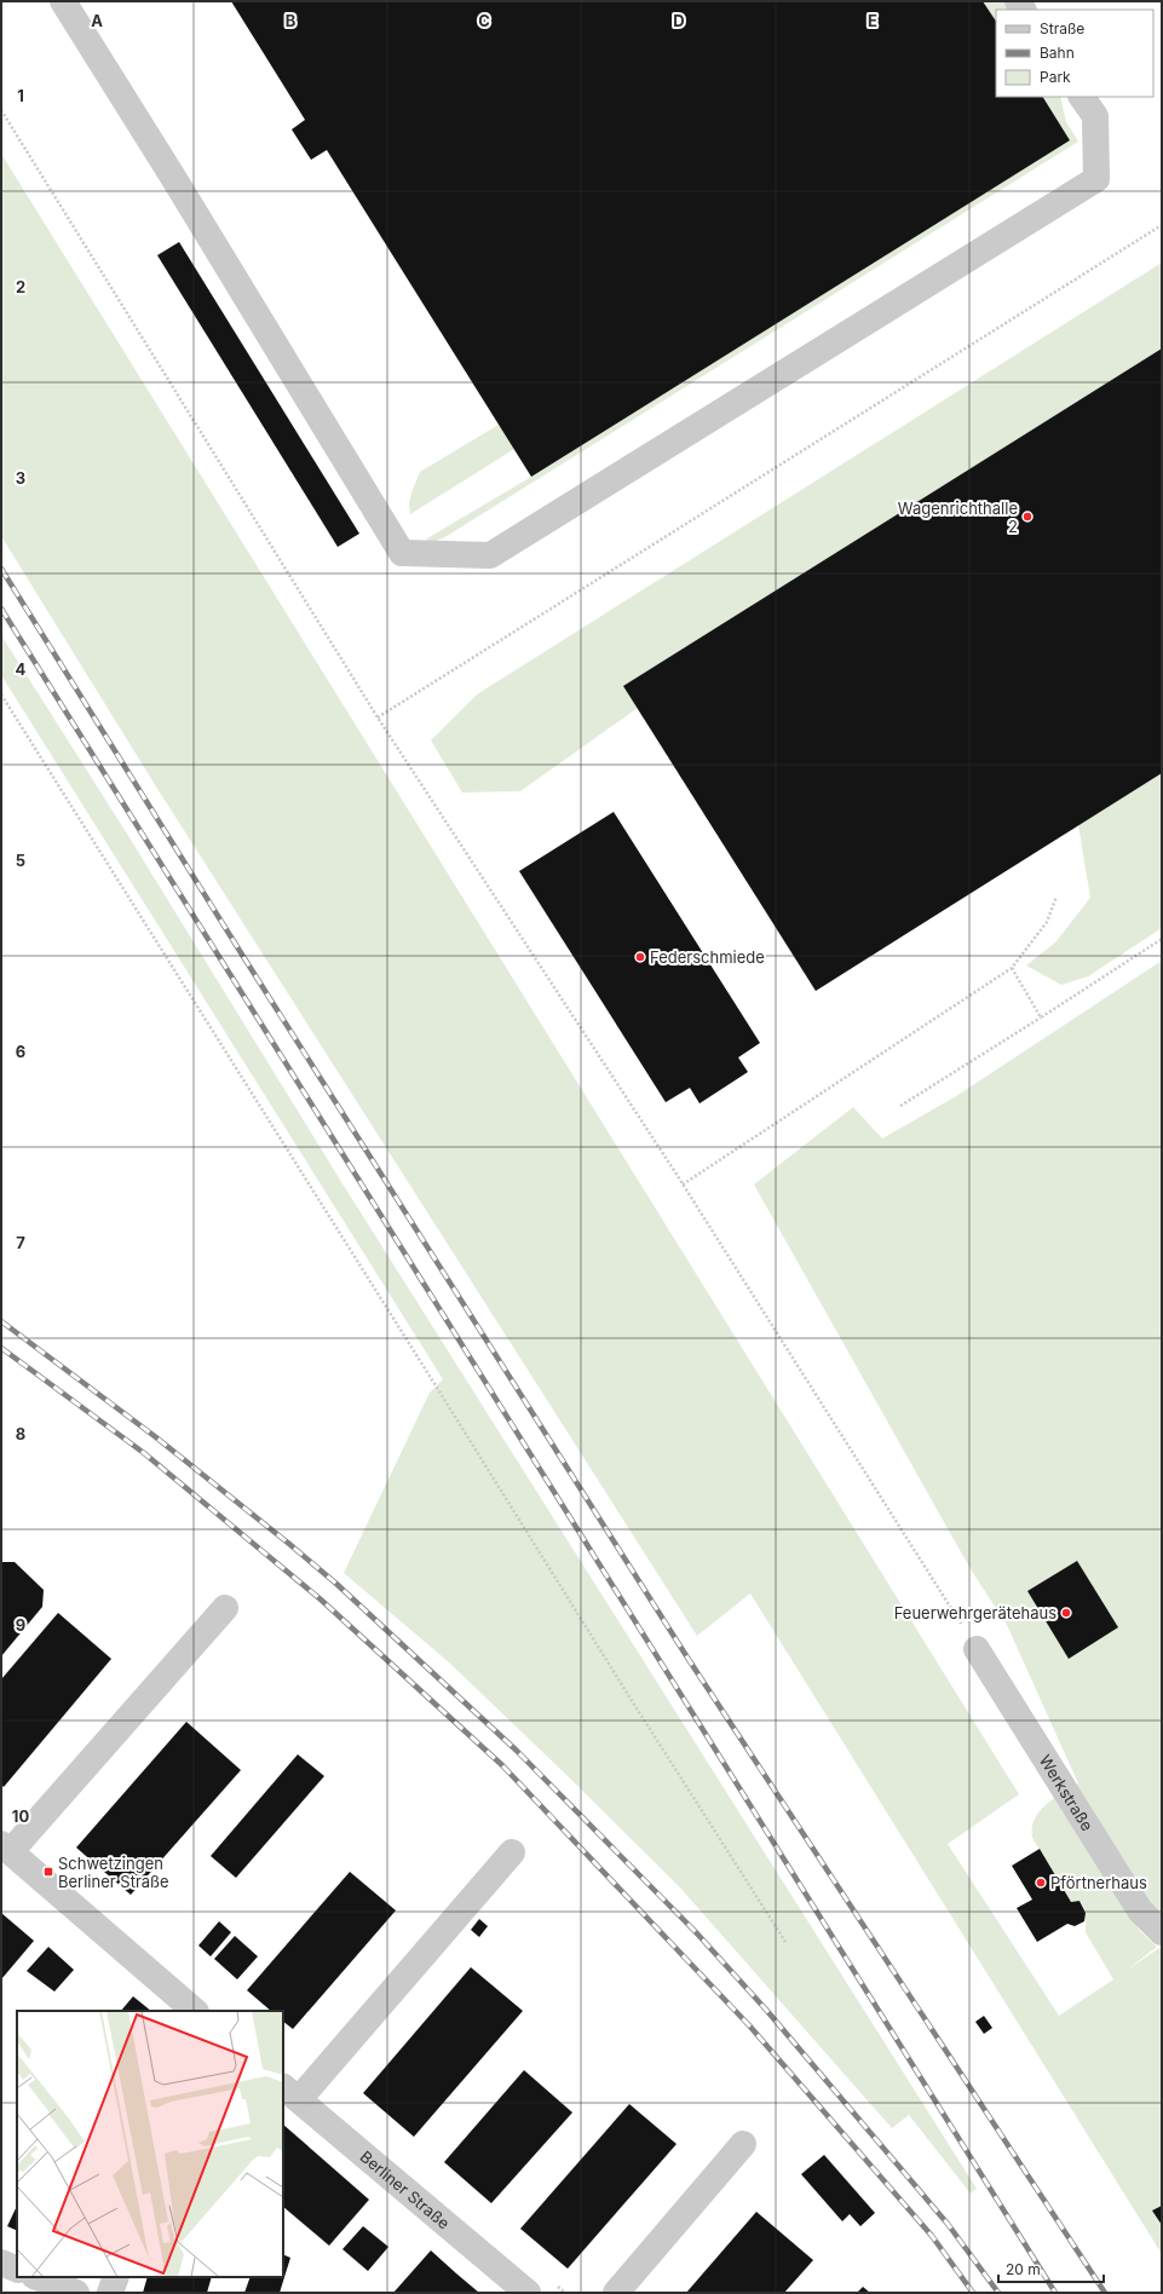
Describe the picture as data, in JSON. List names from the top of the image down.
{
  "streets": {
    "street": ["Werkstraße", "Berliner Straße"]
  },
  "places": {
    "other": [
      "Wagenrichthalle 2",
      "Federschmiede",
      "Feuerwehrgerätehaus",
      "Pförtnerhaus"
    ],
    "transit": ["Schwetzingen Berliner Straße"]
  },
  "legend": ["Straße", "Bahn", "Park"],
  "scale_bar": "20 m",
  "grid": {
    "columns": [
      "A",
      "B",
      "C",
      "D",
      "E"
    ],
    "rows": [
      "1",
      "2",
      "3",
      "4",
      "5",
      "6",
      "7",
      "8",
      "9",
      "10"
    ]
  }
}
